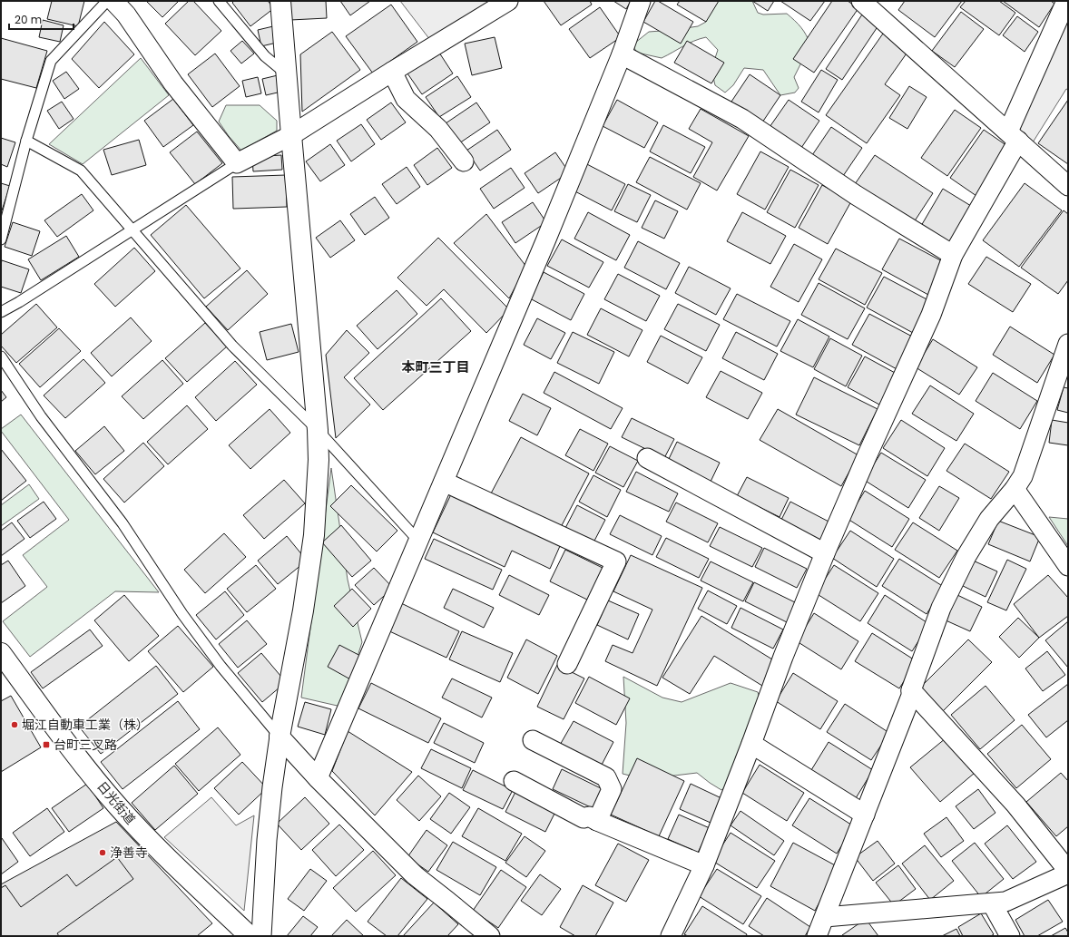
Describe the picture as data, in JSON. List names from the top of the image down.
{
  "streets": {
    "street": ["日光街道"]
  },
  "districts": ["本町三丁目"],
  "places": {
    "other": ["堀江自動車工業（株）", "浄善寺"],
    "transit": ["台町三叉路"]
  },
  "scale_bar": "20 m"
}
